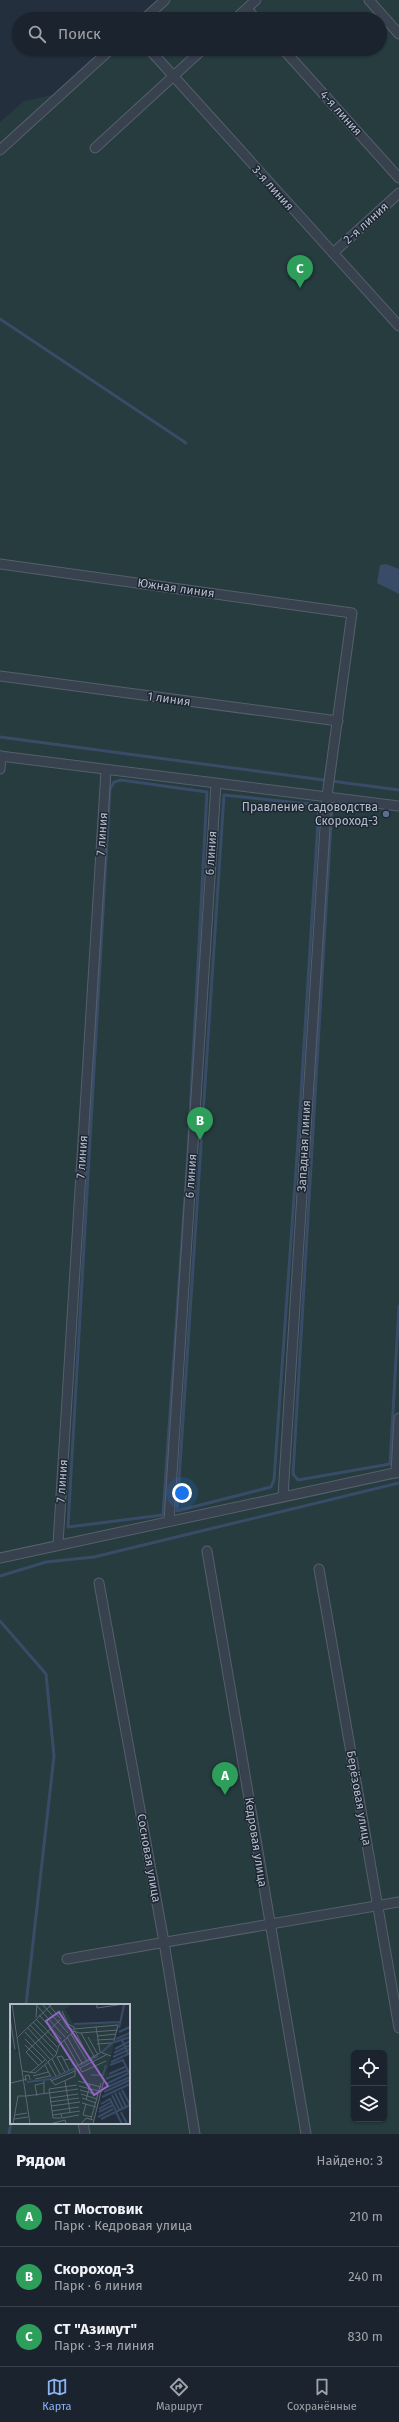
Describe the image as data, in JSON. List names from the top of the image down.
{
  "streets": {
    "street": [
      "4-я линия",
      "3-я линия",
      "2-я линия",
      "Южная линия",
      "1 линия",
      "7 линия",
      "6 линия",
      "Западная линия",
      "Берёзовая улица",
      "Кедровая улица",
      "Сосновая улица"
    ]
  },
  "crossings": [
    ["3-я линия", "2-я линия"],
    ["Южная линия", "Западная линия"],
    ["1 линия", "Западная линия"]
  ],
  "places": ["Правление садоводства Скороход-3"],
  "page": {
    "search": "Поиск",
    "pins": ["C", "B", "A"],
    "heading": ["Рядом", "Найдено: 3"],
    "list": [
      {
        "mark": "A",
        "name": "СТ Мостовик",
        "note": "Парк · Кедровая улица",
        "value": "210 m"
      },
      {
        "mark": "B",
        "name": "Скороход-3",
        "note": "Парк · 6 линия",
        "value": "240 m"
      },
      {
        "mark": "C",
        "name": "СТ \"Азимут\"",
        "note": "Парк · 3-я линия",
        "value": "830 m"
      }
    ],
    "nav": ["Карта", "Маршрут", "Сохранённые"]
  }
}
